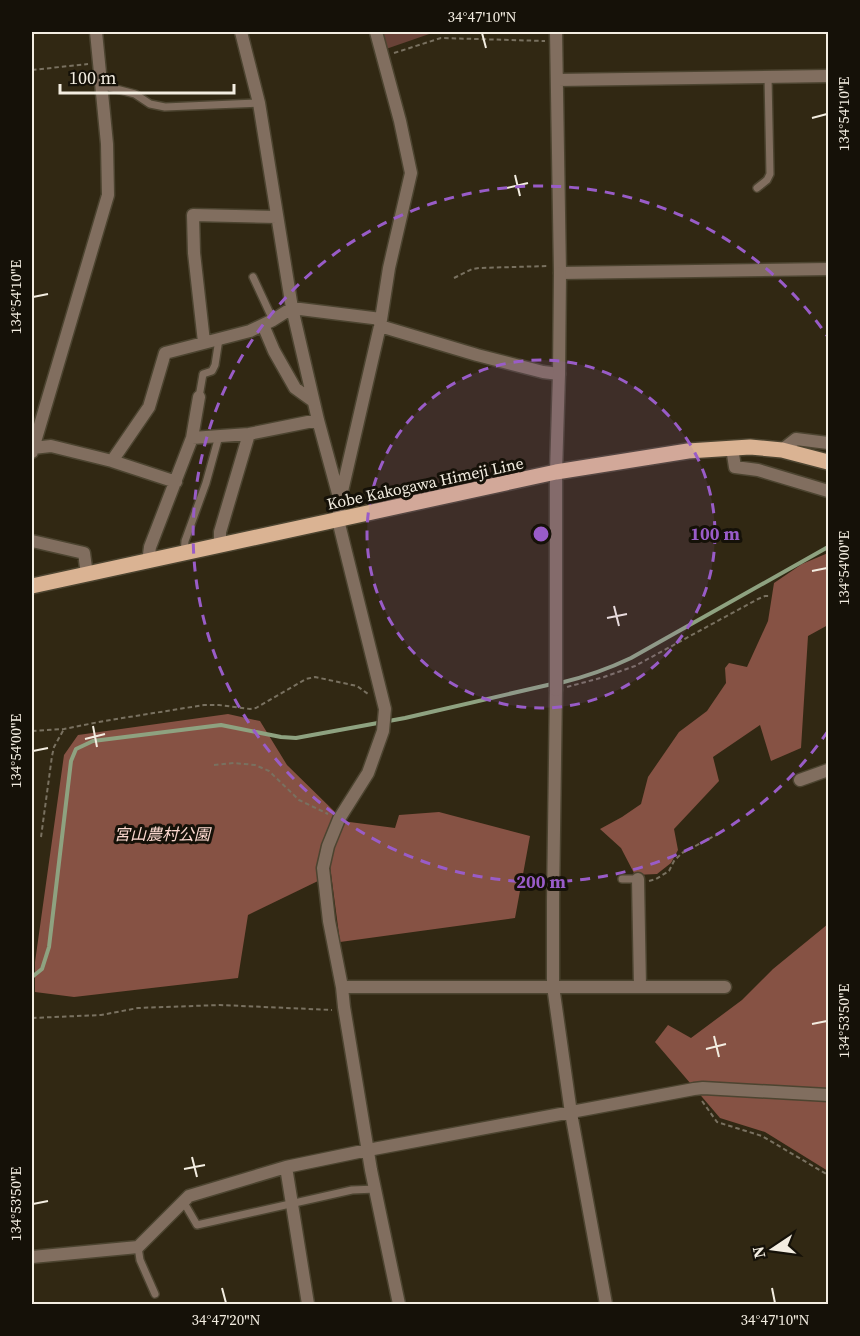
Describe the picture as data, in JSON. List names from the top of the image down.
{
  "streets": {
    "main road": ["Kobe Kakogawa Himeji Line"]
  },
  "parks": ["宮山農村公園"],
  "scale_bar": "100 m",
  "north": "left",
  "coordinates": [
    "34°47'10\"N",
    "134°54'10\"E",
    "134°54'00\"E",
    "134°53'50\"E",
    "34°47'20\"N"
  ],
  "rings": ["100 m", "200 m"]
}
